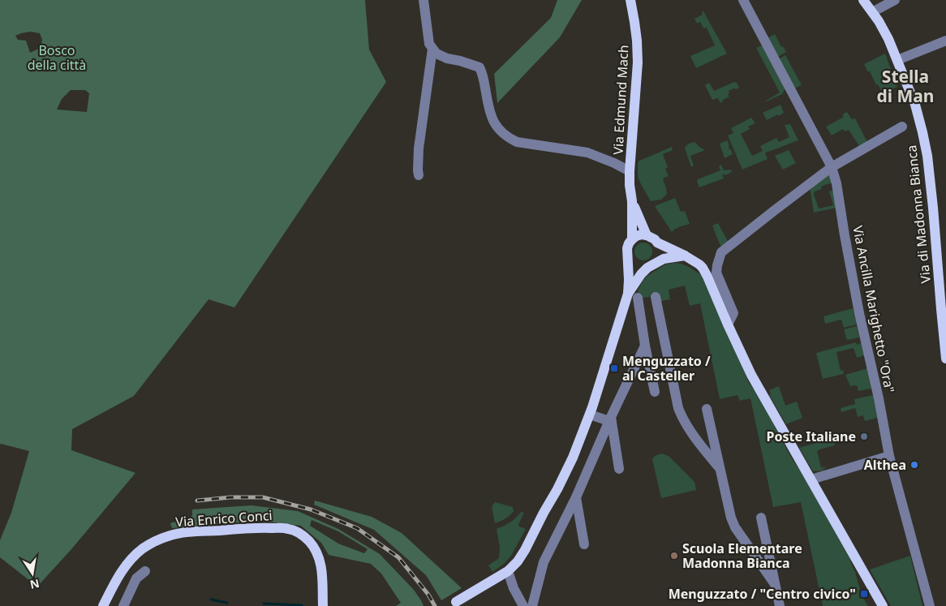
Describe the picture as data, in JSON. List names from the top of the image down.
{
  "streets": {
    "main road": ["Via Edmund Mach", "Via di Madonna Bianca", "Via Enrico Conci"],
    "street": ["Via Ancilla Marighetto \"Ora\""]
  },
  "districts": ["Stella di Man"],
  "parks": ["Bosco della città"],
  "places": {
    "transit": ["Menguzzato / al Casteller", "Menguzzato / \"Centro civico\""],
    "other": ["Poste Italiane", "Althea", "Scuola Elementare Madonna Bianca"]
  },
  "north": "bottom"
}
